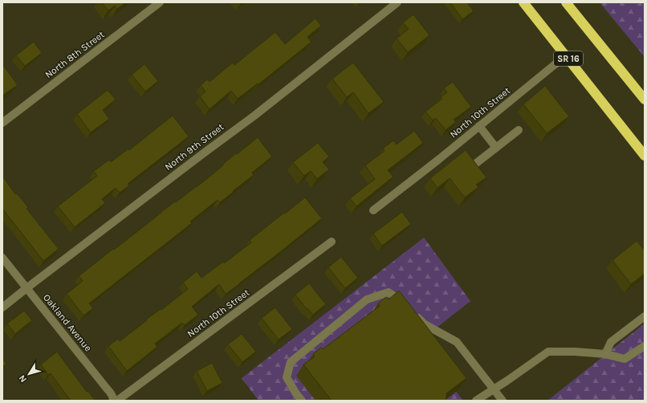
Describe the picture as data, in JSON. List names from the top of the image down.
{
  "streets": {
    "highway": ["SR 16"],
    "street": [
      "North 8th Street",
      "North 10th Street",
      "North 9th Street",
      "Oakland Avenue"
    ]
  },
  "crossings": [
    ["SR 16", "North 10th Street"],
    ["North 9th Street", "Oakland Avenue"]
  ],
  "north": "bottom left"
}
